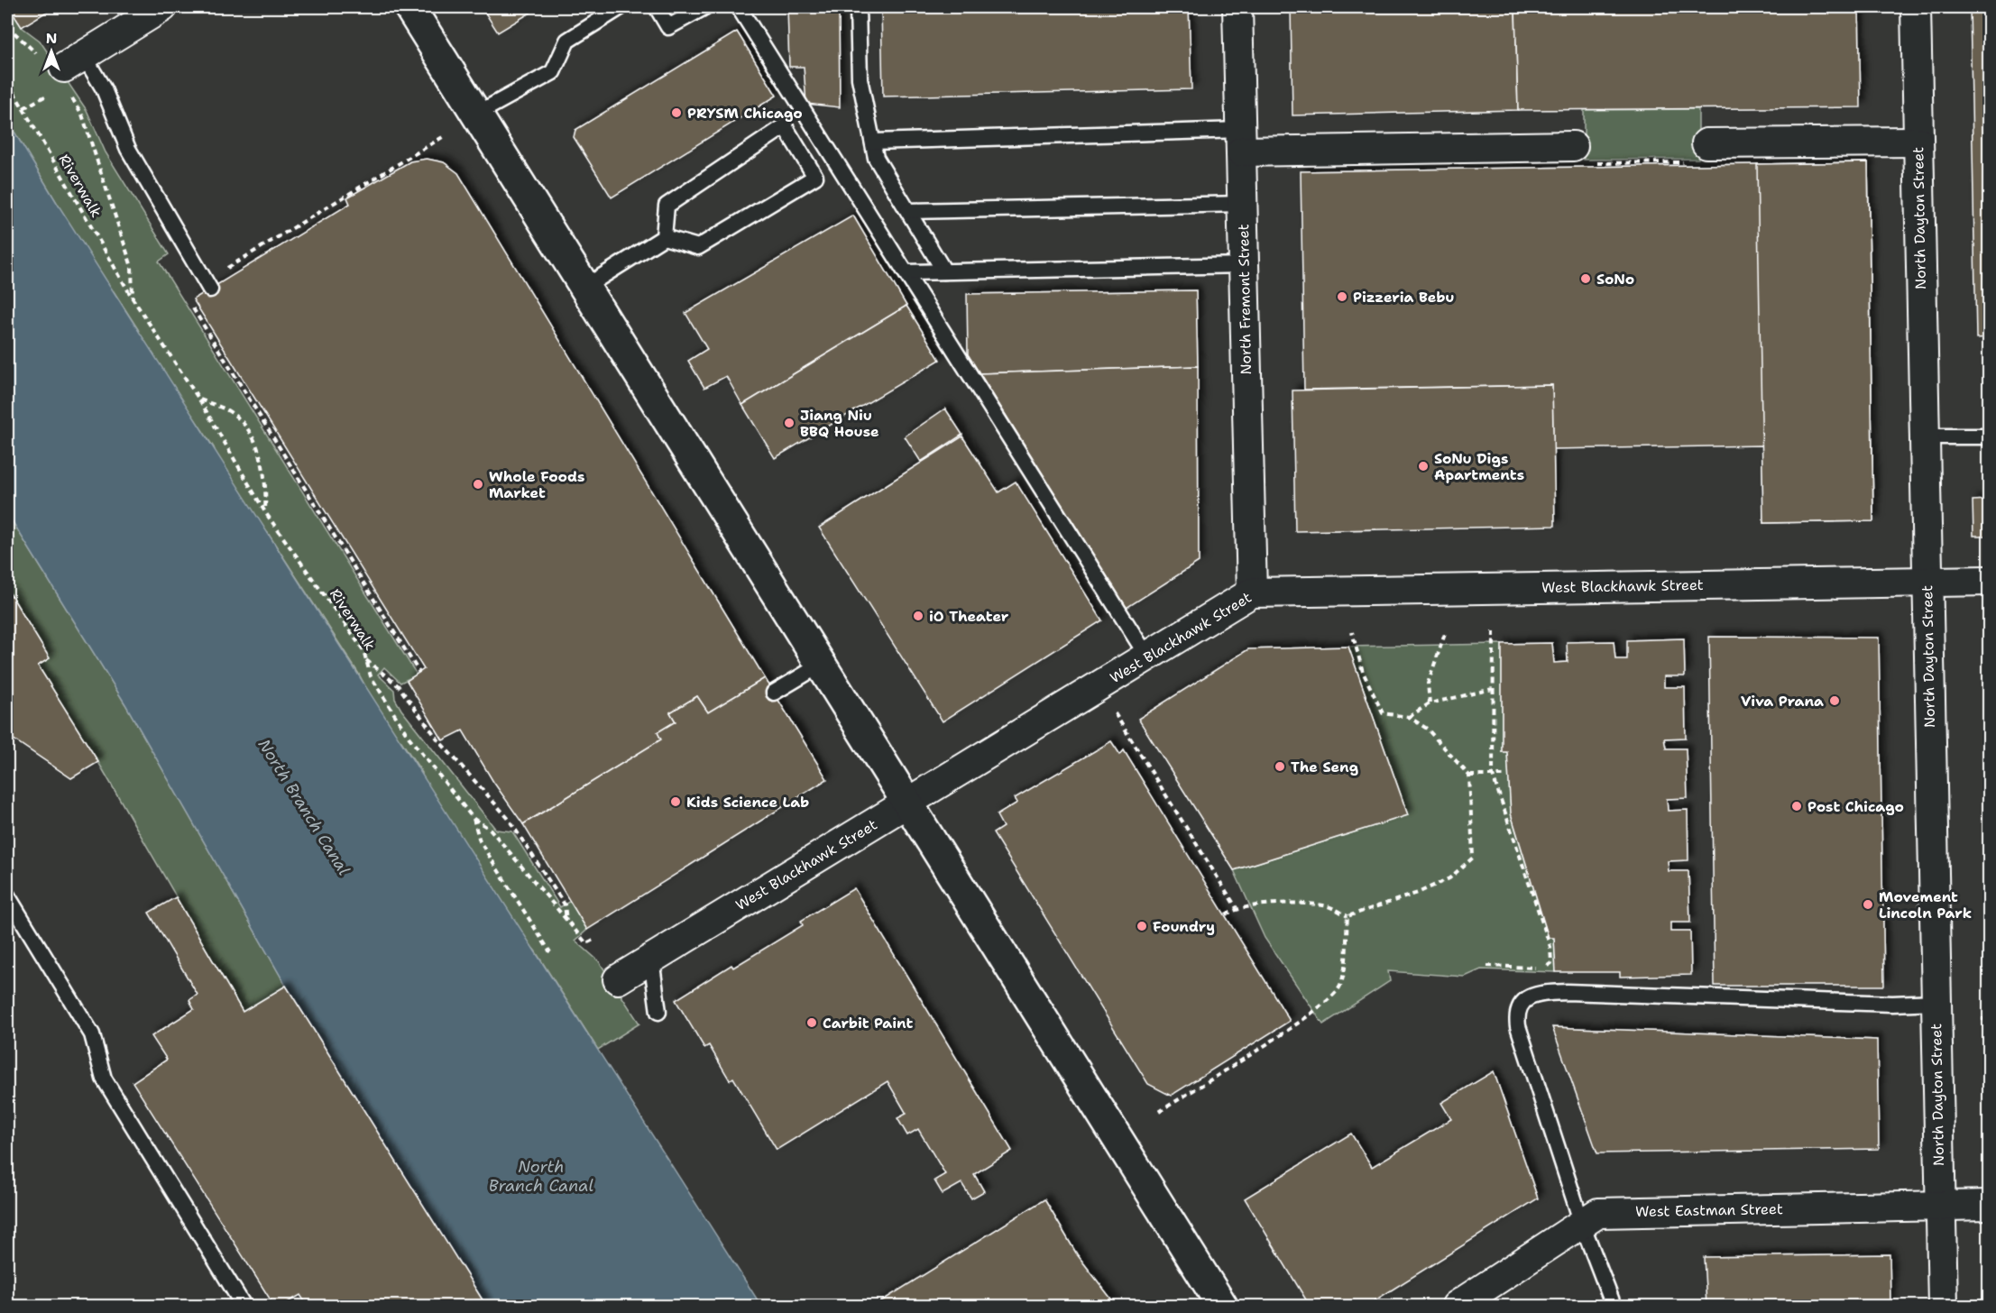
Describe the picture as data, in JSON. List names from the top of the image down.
{
  "streets": {
    "street": [
      "North Dayton Street",
      "North Fremont Street",
      "West Blackhawk Street",
      "West Eastman Street"
    ],
    "path": ["Riverwalk"]
  },
  "crossings": [
    ["North Dayton Street", "West Blackhawk Street"],
    ["North Dayton Street", "West Eastman Street"],
    ["North Fremont Street", "West Blackhawk Street"]
  ],
  "water": ["North Branch Canal"],
  "places": [
    "PRYSM Chicago",
    "SoNo",
    "Pizzeria Bebu",
    "Jiang Niu BBQ House",
    "SoNu Digs Apartments",
    "Whole Foods Market",
    "iO Theater",
    "Viva Prana",
    "The Seng",
    "Kids Science Lab",
    "Post Chicago",
    "Movement Lincoln Park",
    "Foundry",
    "Carbit Paint"
  ],
  "north": "top"
}
